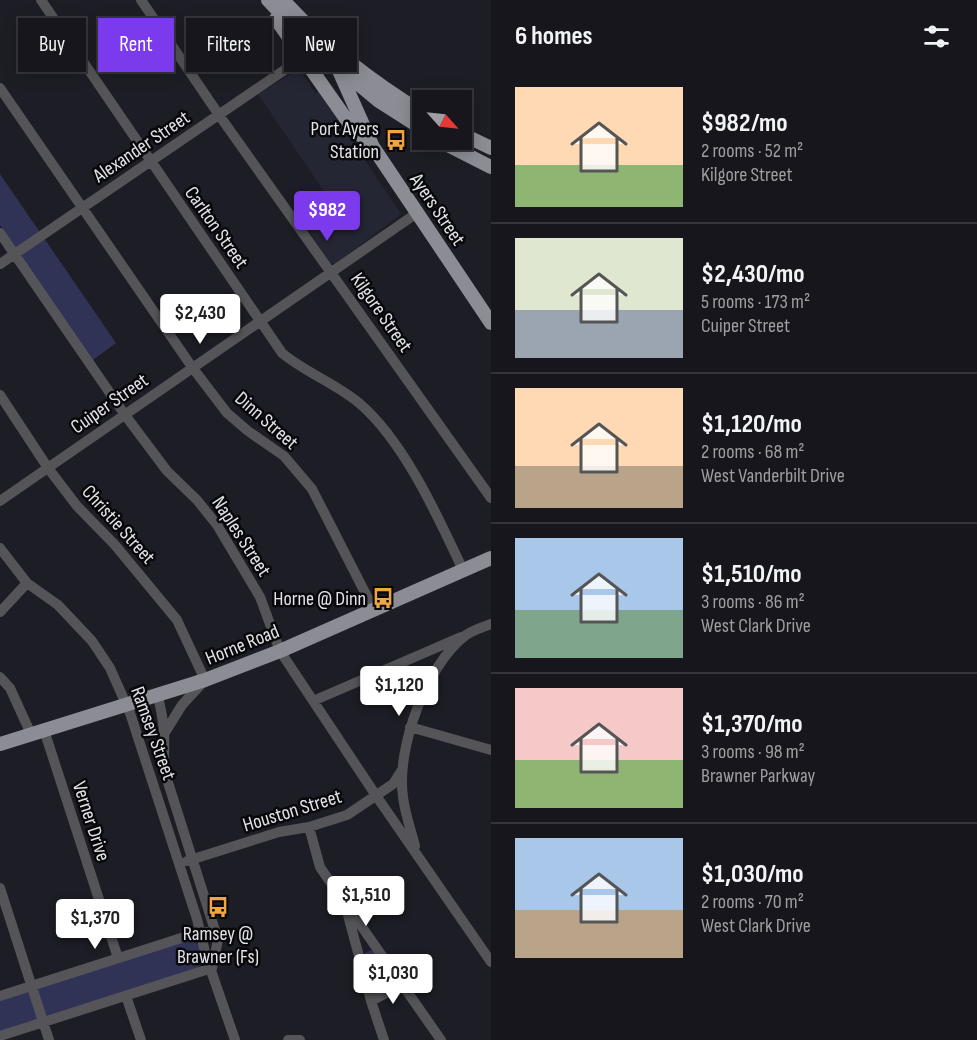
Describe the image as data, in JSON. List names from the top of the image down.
{
  "streets": {
    "main road": ["Ayers Street", "Horne Road"],
    "street": [
      "Alexander Street",
      "Carlton Street",
      "Kilgore Street",
      "Cuiper Street",
      "Dinn Street",
      "Christie Street",
      "Naples Street",
      "Ramsey Street",
      "Houston Street",
      "Verner Drive"
    ]
  },
  "crossings": [
    ["Alexander Street", "Carlton Street"],
    ["Alexander Street", "Kilgore Street"],
    ["Alexander Street", "Dinn Street"],
    ["Alexander Street", "Naples Street"],
    ["Ayers Street", "Cuiper Street"],
    ["Carlton Street", "Cuiper Street"],
    ["Carlton Street", "Horne Road"],
    ["Kilgore Street", "Cuiper Street"],
    ["Cuiper Street", "Dinn Street"],
    ["Cuiper Street", "Christie Street"],
    ["Cuiper Street", "Naples Street"],
    ["Dinn Street", "Horne Road"],
    ["Christie Street", "Horne Road"],
    ["Naples Street", "Horne Road"],
    ["Naples Street", "Houston Street"],
    ["Horne Road", "Ramsey Street"],
    ["Horne Road", "Verner Drive"],
    ["Ramsey Street", "Houston Street"]
  ],
  "places": {
    "bus stop": ["Port Ayers Station", "Horne @ Dinn", "Ramsey @ Brawner (Fs)"]
  },
  "north": "bottom right",
  "page": {
    "heading": "6 homes",
    "chip": [
      "Buy",
      "Rent",
      "Filters",
      "New"
    ],
    "list": [
      {
        "name": "$982/mo",
        "note": "2 rooms · 52 m² · Kilgore Street"
      },
      {
        "name": "$2,430/mo",
        "note": "5 rooms · 173 m² · Cuiper Street"
      },
      {
        "name": "$1,120/mo",
        "note": "2 rooms · 68 m² · West Vanderbilt Drive"
      },
      {
        "name": "$1,510/mo",
        "note": "3 rooms · 86 m² · West Clark Drive"
      },
      {
        "name": "$1,370/mo",
        "note": "3 rooms · 98 m² · Brawner Parkway"
      },
      {
        "name": "$1,030/mo",
        "note": "2 rooms · 70 m² · West Clark Drive"
      }
    ],
    "price": [
      "$982",
      "$2,430",
      "$1,120",
      "$1,510",
      "$1,370",
      "$1,030"
    ]
  }
}
